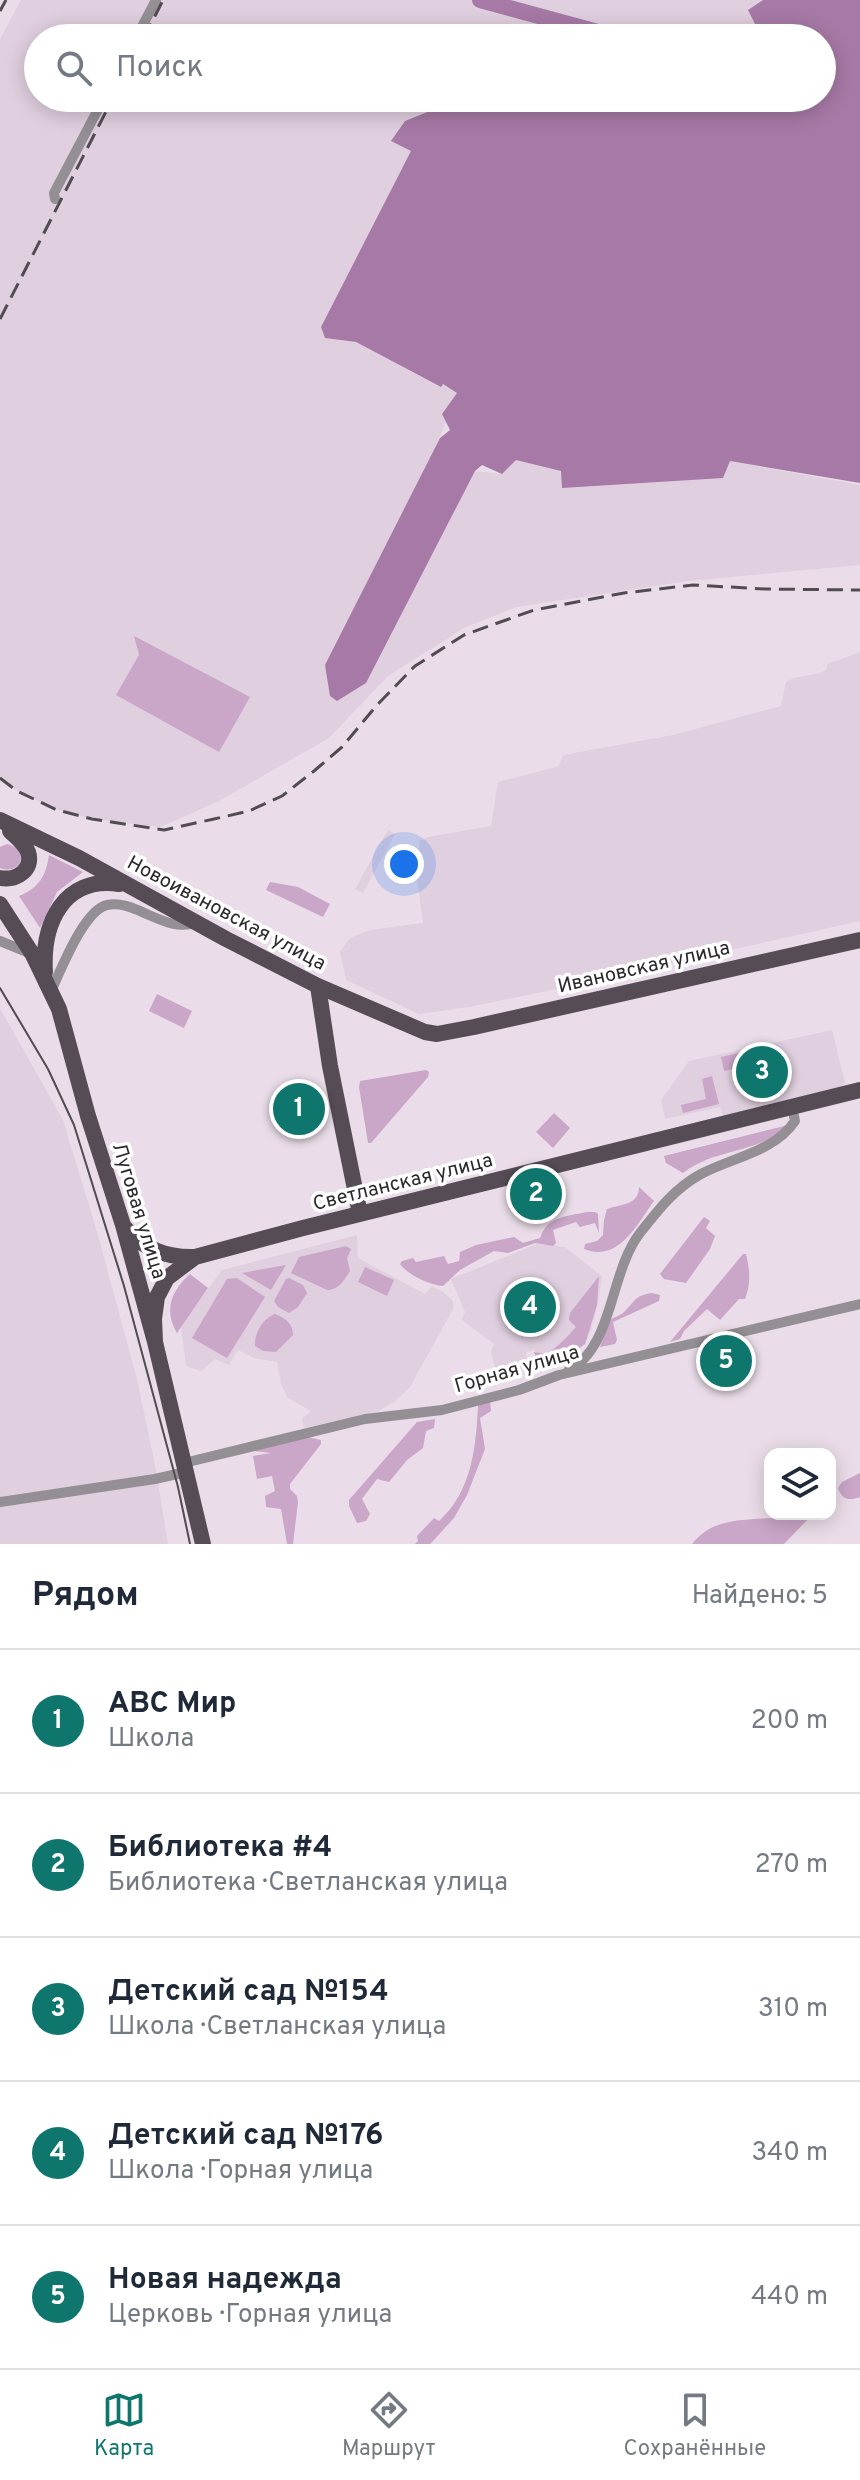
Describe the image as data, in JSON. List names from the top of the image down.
{
  "streets": {
    "main road": [
      "Новоивановская улица",
      "Ивановская улица",
      "Светланская улица",
      "Луговая улица"
    ],
    "street": ["Горная улица"]
  },
  "crossings": [
    ["Новоивановская улица", "Ивановская улица"],
    ["Светланская улица", "Луговая улица"],
    ["Луговая улица", "Горная улица"]
  ],
  "page": {
    "search": "Поиск",
    "pins": [
      "3",
      "1",
      "2",
      "4",
      "5"
    ],
    "heading": ["Рядом", "Найдено: 5"],
    "list": [
      {
        "mark": "1",
        "name": "ABC Мир",
        "note": "Школа",
        "value": "200 m"
      },
      {
        "mark": "2",
        "name": "Библиотека #4",
        "note": "Библиотека · Светланская улица",
        "value": "270 m"
      },
      {
        "mark": "3",
        "name": "Детский сад №154",
        "note": "Школа · Светланская улица",
        "value": "310 m"
      },
      {
        "mark": "4",
        "name": "Детский сад №176",
        "note": "Школа · Горная улица",
        "value": "340 m"
      },
      {
        "mark": "5",
        "name": "Новая надежда",
        "note": "Церковь · Горная улица",
        "value": "440 m"
      }
    ],
    "nav": ["Карта", "Маршрут", "Сохранённые"]
  }
}
